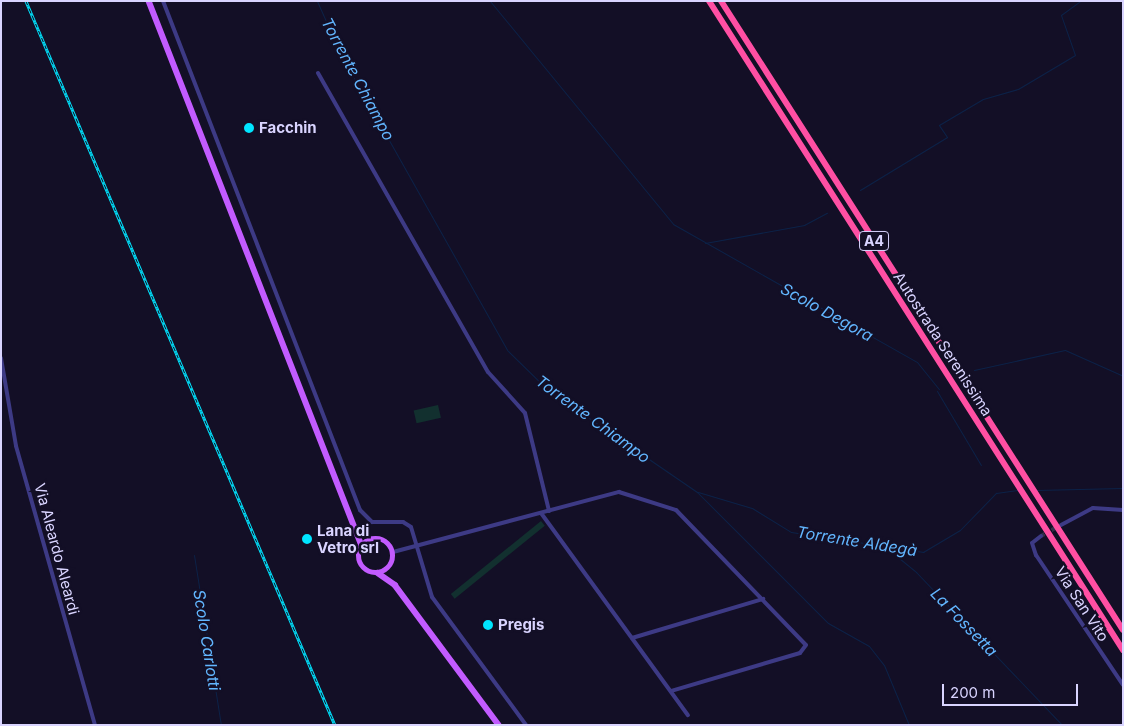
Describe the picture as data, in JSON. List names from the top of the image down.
{
  "streets": {
    "highway": ["A4", "Autostrada Serenissima"],
    "street": ["Via Aleardo Aleardi", "Via San Vito"]
  },
  "water": [
    "Torrente Chiampo",
    "Scolo Degora",
    "Torrente Aldegà",
    "La Fossetta",
    "Scolo Carlotti"
  ],
  "places": ["Facchin", "Lana di Vetro srl", "Pregis"],
  "scale_bar": "200 m"
}
